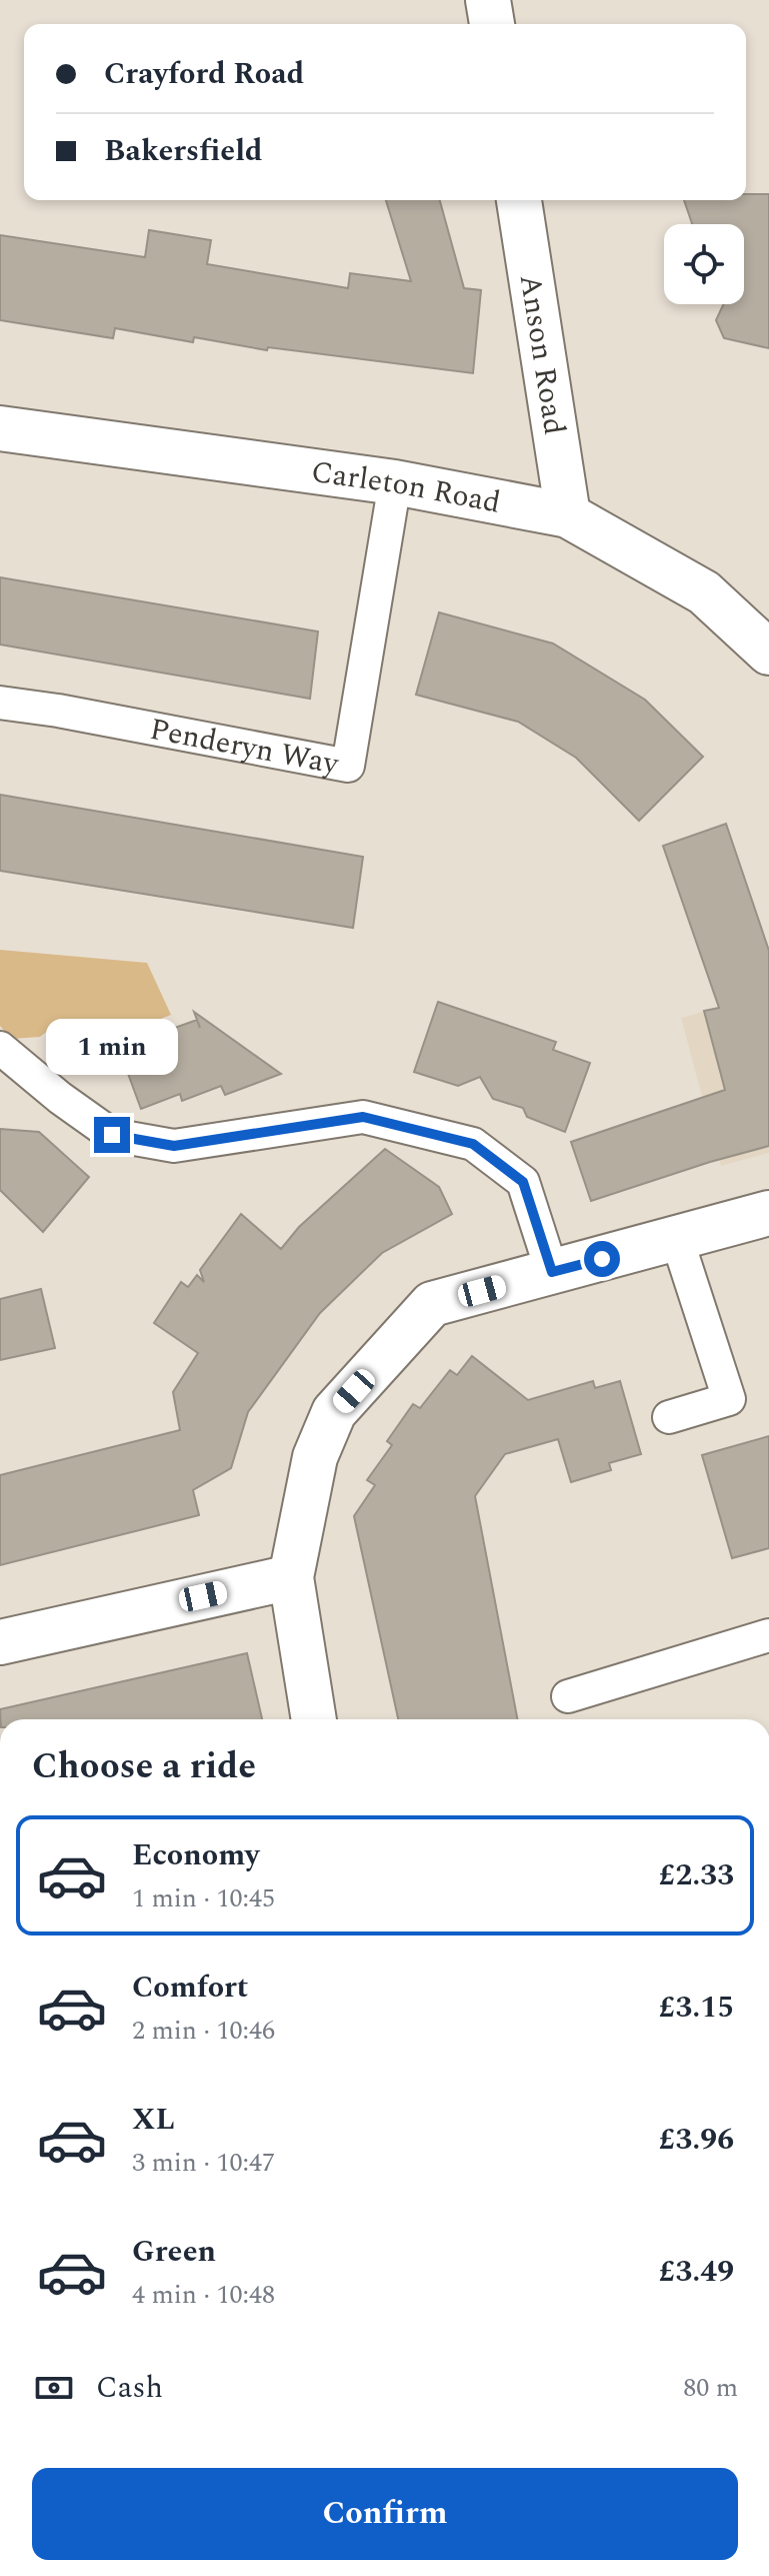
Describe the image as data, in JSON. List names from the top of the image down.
{
  "streets": {
    "street": ["Anson Road", "Carleton Road"],
    "lane": ["Penderyn Way"]
  },
  "crossings": [
    ["Anson Road", "Carleton Road"],
    ["Carleton Road", "Penderyn Way"]
  ],
  "page": {
    "banner": ["Crayford Road", "Bakersfield"],
    "bubble": "1 min",
    "heading": "Choose a ride",
    "list": [
      {
        "name": "Economy",
        "note": "1 min · 10:45",
        "value": "£2.33"
      },
      {
        "name": "Comfort",
        "note": "2 min · 10:46",
        "value": "£3.15"
      },
      {
        "name": "XL",
        "note": "3 min · 10:47",
        "value": "£3.96"
      },
      {
        "name": "Green",
        "note": "4 min · 10:48",
        "value": "£3.49"
      }
    ],
    "pay": ["Cash", "80 m"],
    "buttons": "Confirm"
  }
}
